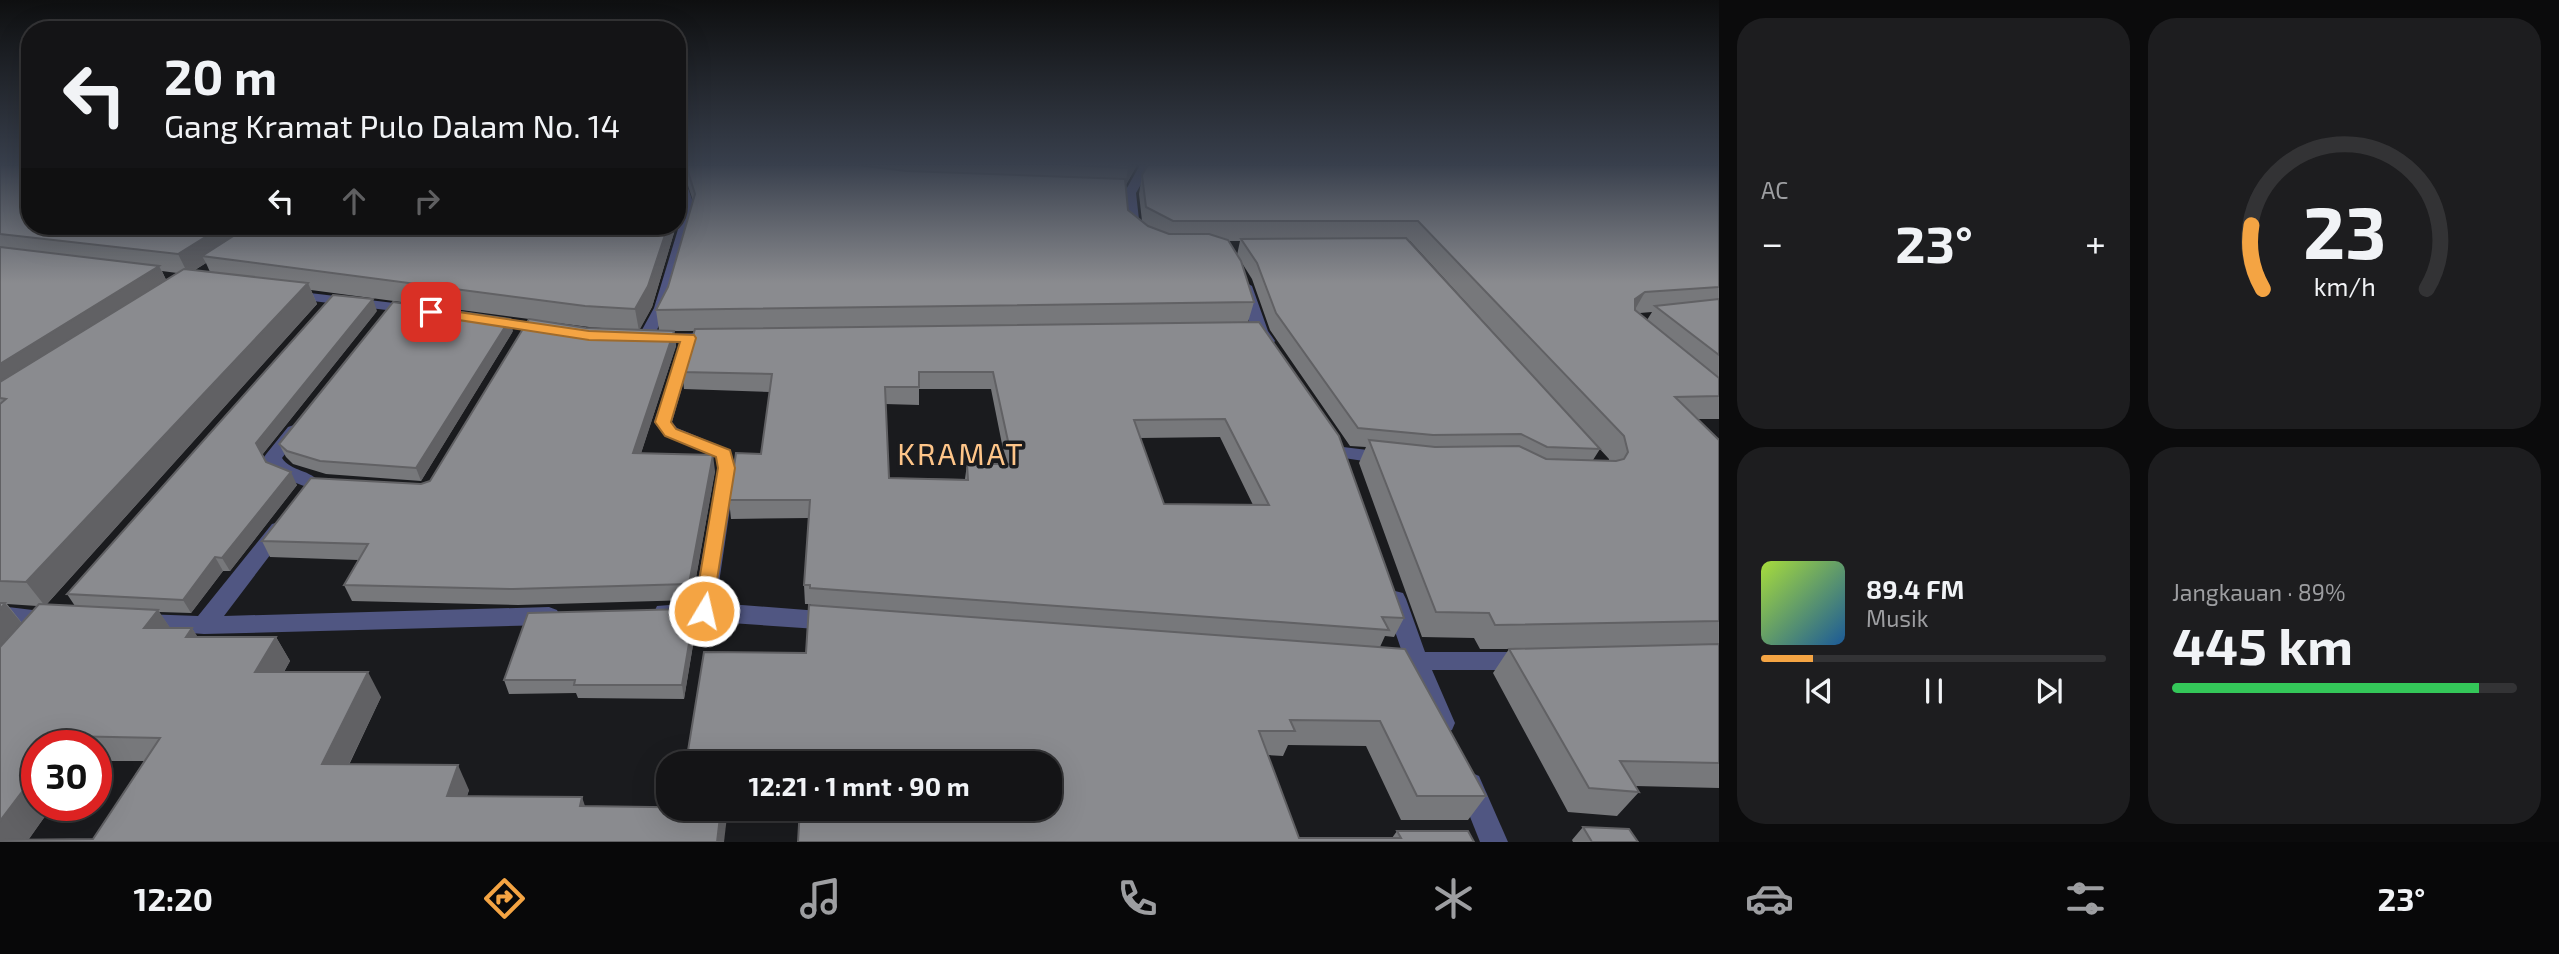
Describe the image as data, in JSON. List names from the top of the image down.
{
  "districts": ["KRAMAT"],
  "page": {
    "tile": [
      "AC",
      ["Jangkauan · 89%", "445 km"]
    ],
    "turn": ["20 m", "Gang Kramat Pulo Dalam No. 14"],
    "heat": ["−", "23°", "+"],
    "song": ["89.4 FM", "Musik"],
    "limit": "30",
    "trip": "12:21 · 1 mnt · 90 m",
    "tabs": ["12:20", "23°"],
    "gauge": ["23", "km/h"]
  }
}
